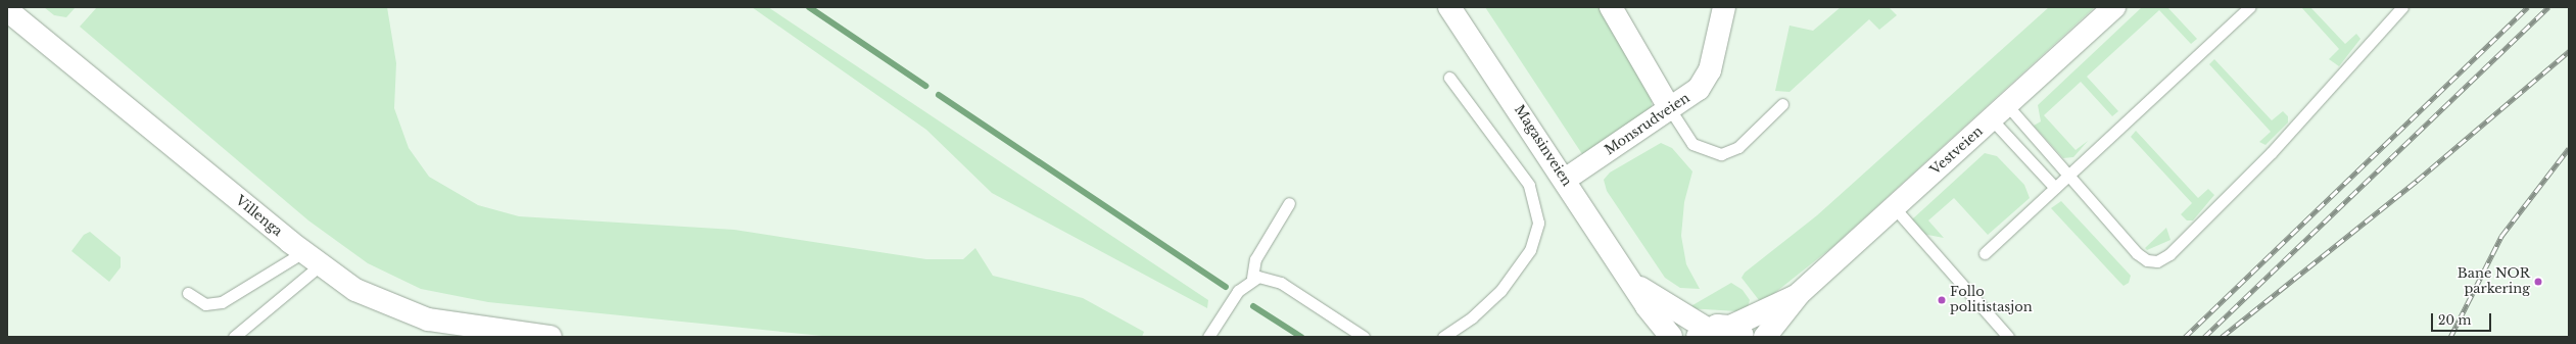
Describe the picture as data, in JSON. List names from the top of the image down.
{
  "streets": {
    "street": [
      "Monsrudveien",
      "Magasinveien",
      "Vestveien",
      "Villenga"
    ]
  },
  "crossings": [
    ["Monsrudveien", "Magasinveien"],
    ["Magasinveien", "Vestveien"]
  ],
  "places": ["Bane NOR parkering", "Follo politistasjon"],
  "scale_bar": "20 m"
}
